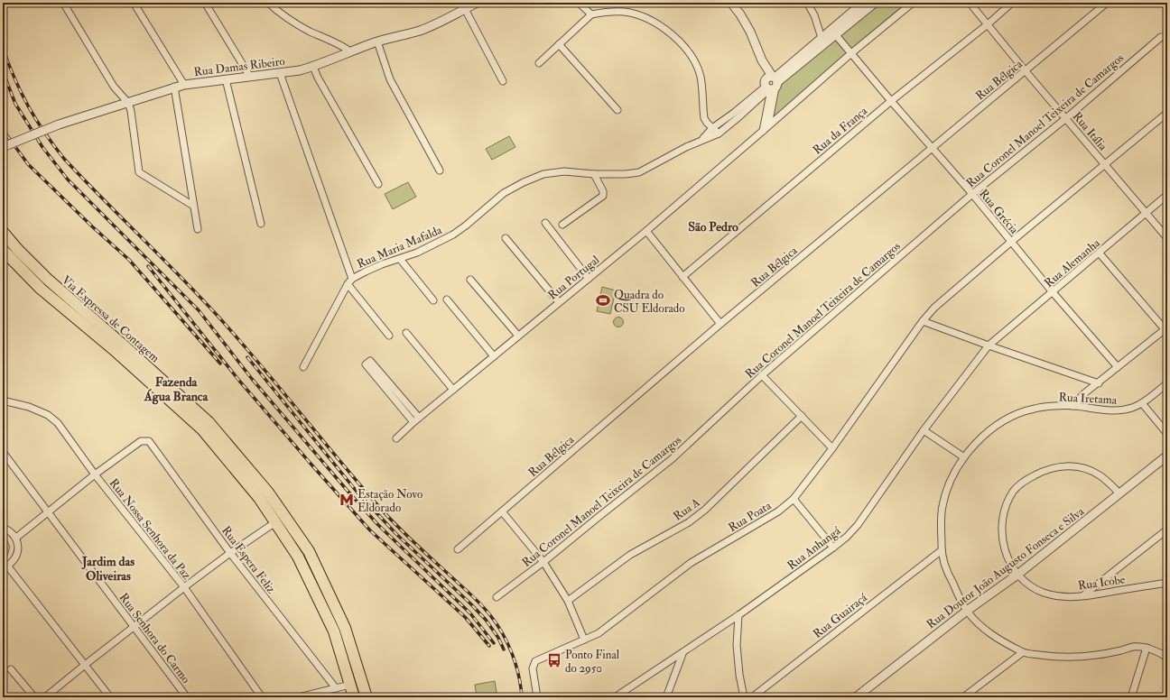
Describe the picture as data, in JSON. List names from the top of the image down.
{
  "streets": {
    "highway": ["Via Expressa de Contagem"],
    "street": [
      "Rua Damas Ribeiro",
      "Rua Bélgica",
      "Rua Coronel Manoel Teixeira de Camargos",
      "Rua da França",
      "Rua Itália",
      "Rua Grécia",
      "Rua Maria Mafalda",
      "Rua Alemanha",
      "Rua Portugal",
      "Rua Iretama",
      "Rua A",
      "Rua Poata",
      "Rua Nossa Senhora da Paz",
      "Rua Anhangá",
      "Rua Espera Feliz",
      "Rua Doutor João Augusto Fonseca e Silva",
      "Rua Icobe",
      "Rua Guairaçá",
      "Rua Senhora do Carmo"
    ]
  },
  "crossings": [
    ["Rua Bélgica", "Rua Itália"],
    ["Rua Bélgica", "Rua Grécia"],
    ["Rua Coronel Manoel Teixeira de Camargos", "Rua Itália"],
    ["Rua Coronel Manoel Teixeira de Camargos", "Rua Grécia"],
    ["Rua da França", "Rua Itália"],
    ["Rua da França", "Rua Grécia"],
    ["Rua Itália", "Rua Alemanha"],
    ["Rua Itália", "Rua Poata"],
    ["Rua Grécia", "Rua Alemanha"],
    ["Rua Grécia", "Rua Portugal"],
    ["Rua Grécia", "Rua Poata"],
    ["Rua Alemanha", "Rua Anhangá"],
    ["Rua Iretama", "Rua Doutor João Augusto Fonseca e Silva"],
    ["Rua Iretama", "Rua Guairaçá"],
    ["Rua Nossa Senhora da Paz", "Rua Espera Feliz"],
    ["Rua Doutor João Augusto Fonseca e Silva", "Rua Icobe"]
  ],
  "districts": ["São Pedro", "Fazenda Água Branca", "Jardim das Oliveiras"],
  "places": {
    "sports": ["Quadra do CSU Eldorado"],
    "metro station": ["Estação Novo Eldorado"],
    "bus stop": ["Ponto Final do 2950"]
  }
}
